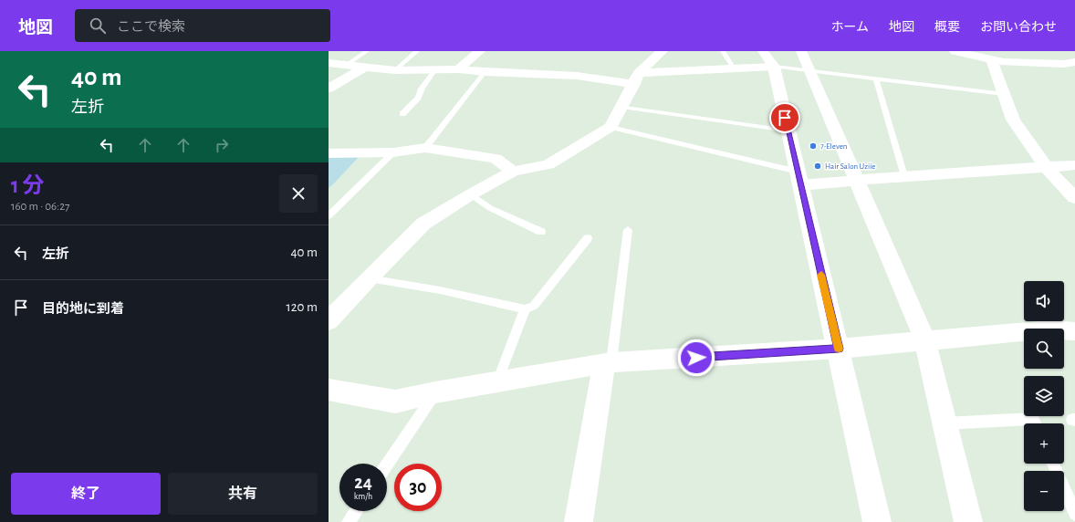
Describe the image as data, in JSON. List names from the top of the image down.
{
  "places": ["7-Eleven", "Hair Salon Uziie"],
  "page": {
    "header": "地図",
    "search": "ここで検索",
    "nav": [
      "ホーム",
      "地図",
      "概要",
      "お問い合わせ"
    ],
    "turn": ["40 m", "左折"],
    "heading": ["1 分", "160 m · 06:27"],
    "list": [
      {
        "name": "左折",
        "value": "40 m"
      },
      {
        "name": "目的地に到着",
        "value": "120 m"
      }
    ],
    "map_buttons": ["+", "−"],
    "speed": "24 km/h",
    "limit": "30",
    "buttons": ["終了", "共有"]
  }
}
